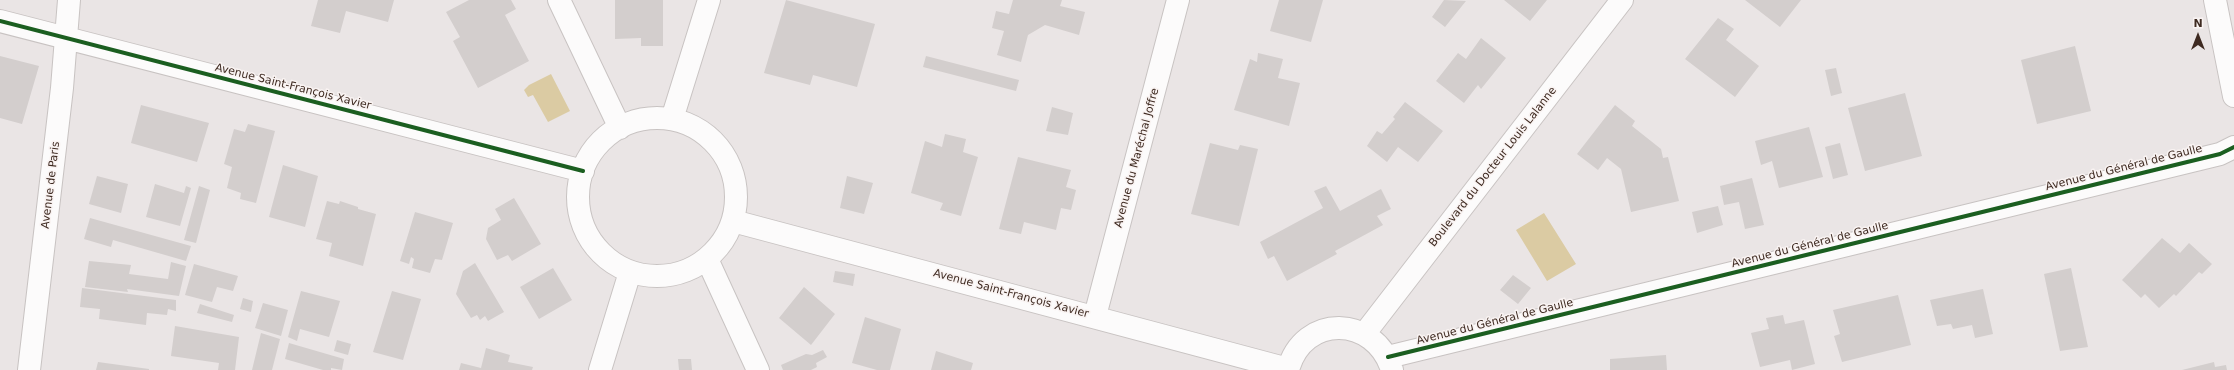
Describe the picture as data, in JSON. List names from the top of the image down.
{
  "streets": {
    "street": [
      "Avenue Saint-François Xavier",
      "Avenue du Maréchal Joffre",
      "Boulevard du Docteur Louis Lalanne",
      "Avenue du Général de Gaulle",
      "Avenue de Paris"
    ]
  },
  "crossings": [
    ["Avenue Saint-François Xavier", "Avenue du Maréchal Joffre"],
    ["Avenue Saint-François Xavier", "Avenue de Paris"]
  ],
  "north": "top"
}
